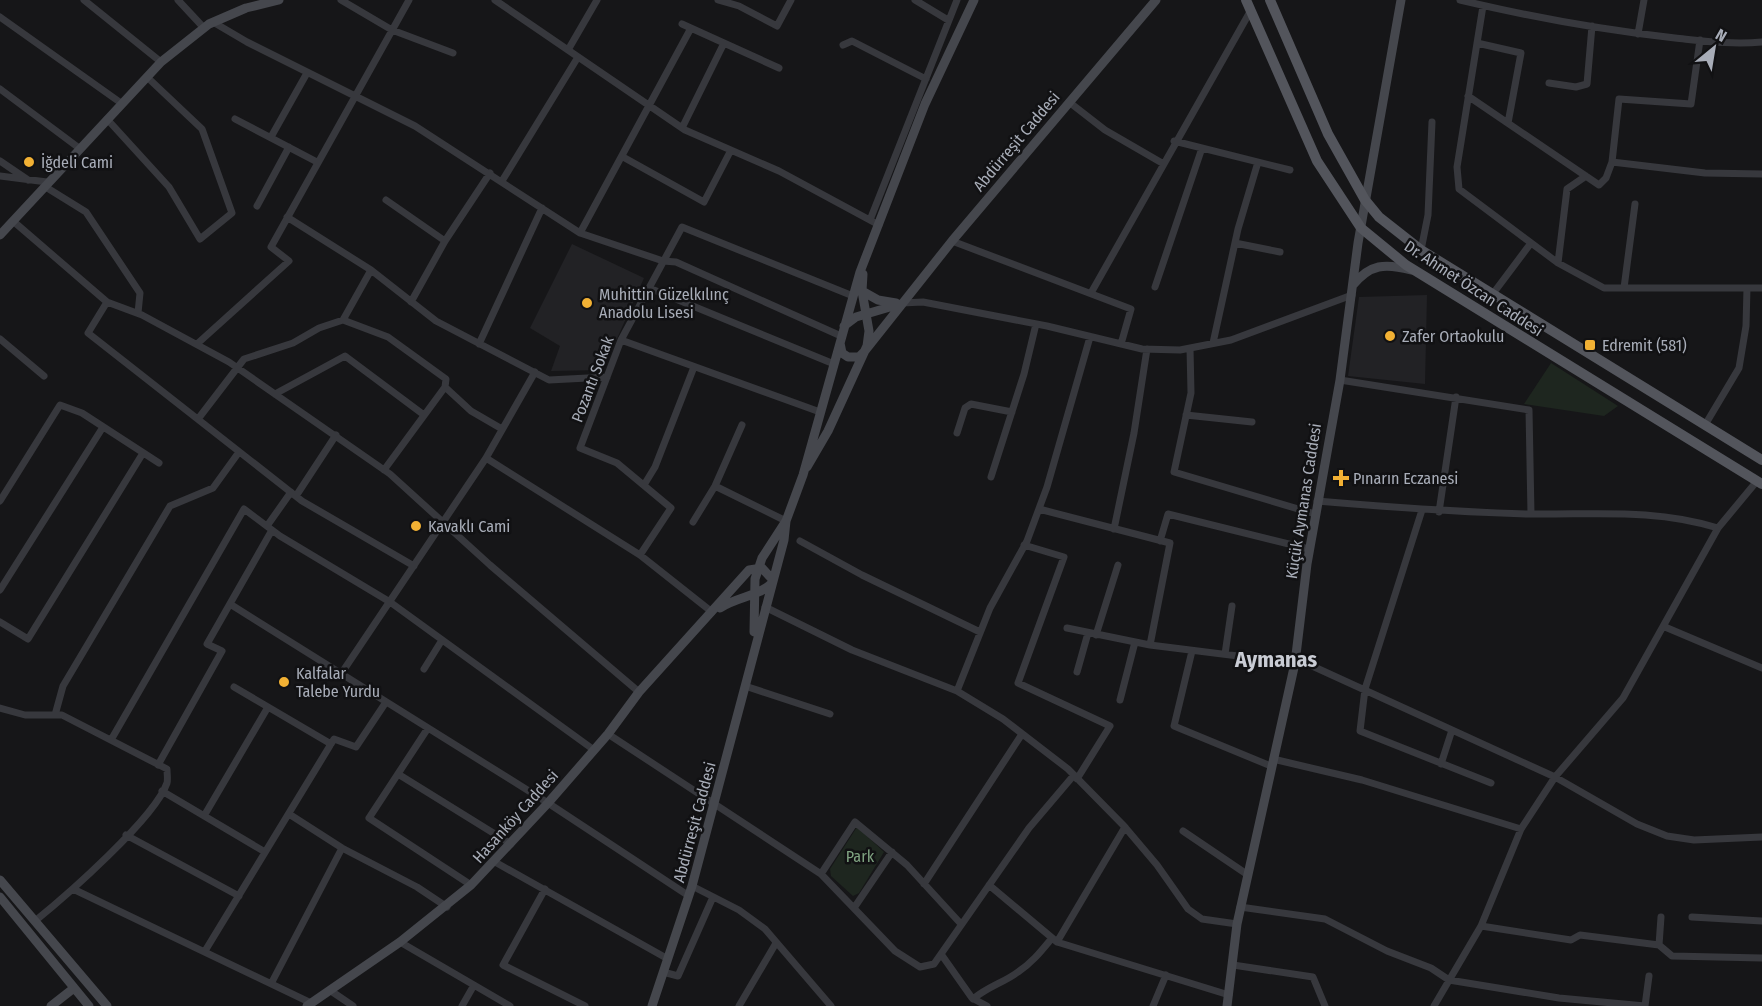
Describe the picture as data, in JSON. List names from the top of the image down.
{
  "streets": {
    "main road": ["Dr. Ahmet Özcan Caddesi"],
    "street": [
      "Abdürreşit Caddesi",
      "Pozantı Sokak",
      "Küçük Aymanas Caddesi",
      "Hasanköy Caddesi"
    ]
  },
  "crossings": [
    ["Abdürreşit Caddesi", "Pozantı Sokak"],
    ["Abdürreşit Caddesi", "Hasanköy Caddesi"],
    ["Dr. Ahmet Özcan Caddesi", "Küçük Aymanas Caddesi"]
  ],
  "districts": ["Aymanas"],
  "parks": ["Park"],
  "places": {
    "other": [
      "İğdeli Cami",
      "Muhittin Güzelkılınç Anadolu Lisesi",
      "Zafer Ortaokulu",
      "Kavaklı Cami",
      "Kalfalar Talebe Yurdu"
    ],
    "transit": ["Edremit (581)"],
    "health": ["Pınarın Eczanesi"]
  },
  "north": "top right"
}
